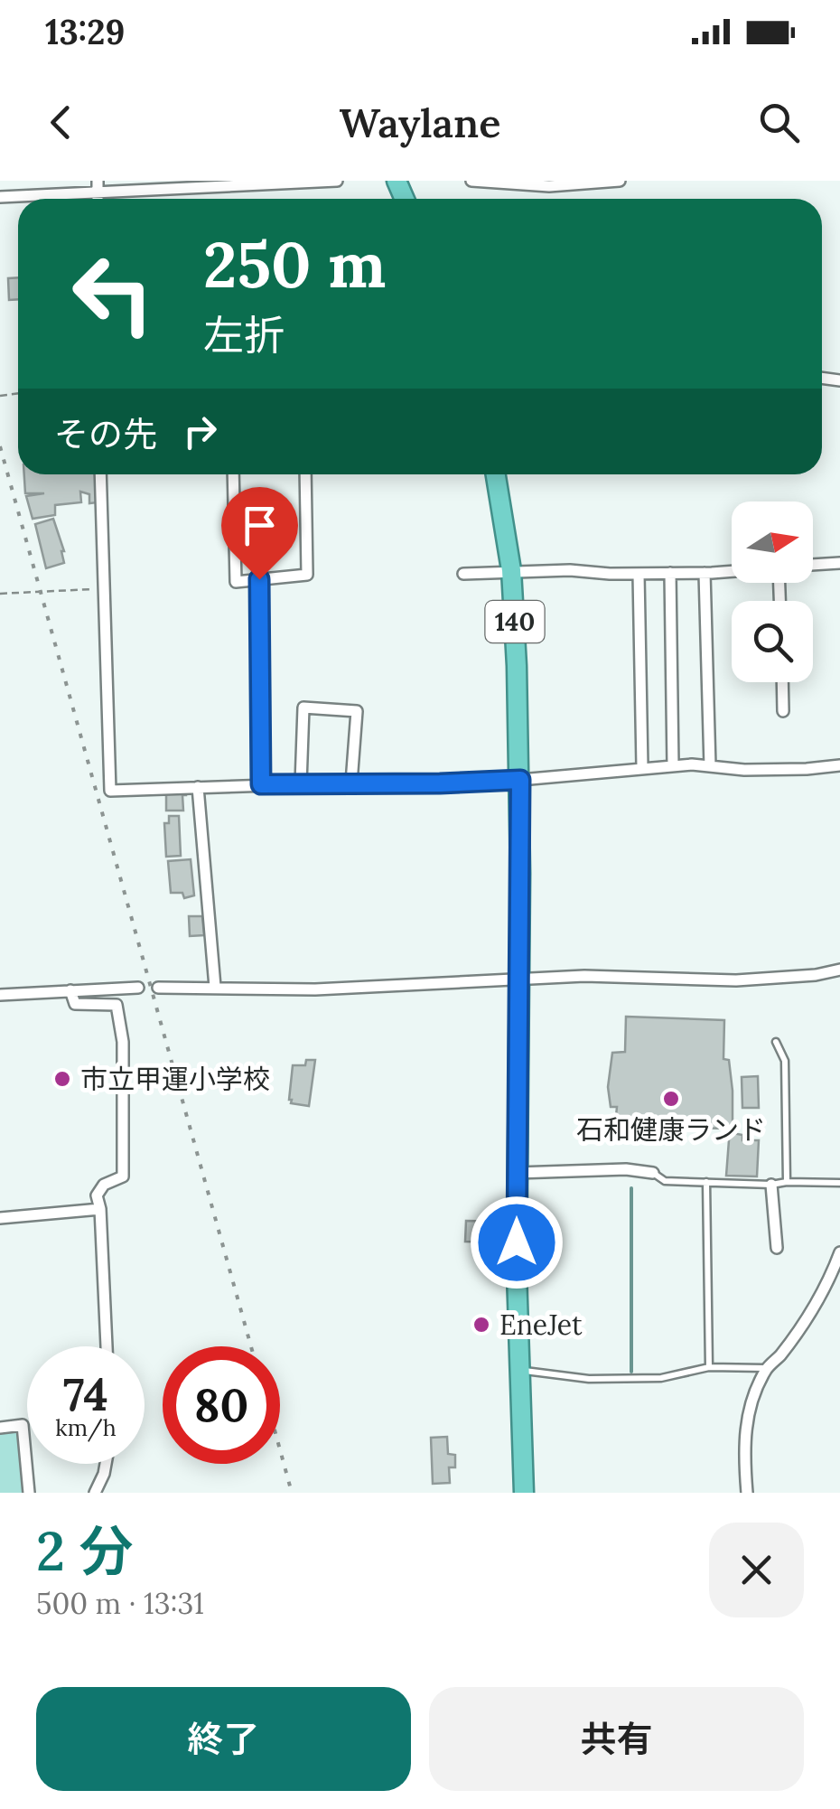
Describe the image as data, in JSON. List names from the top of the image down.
{
  "streets": {
    "highway": ["140"]
  },
  "places": ["市立甲運小学校", "石和健康ランド", "EneJet"],
  "north": "right",
  "page": {
    "status": "13:29",
    "header": "Waylane",
    "turn": ["250 m", "左折"],
    "then": "その先",
    "speed": "74 km/h",
    "limit": "80",
    "heading": ["2 分", "500 m · 13:31"],
    "buttons": ["終了", "共有"]
  }
}
